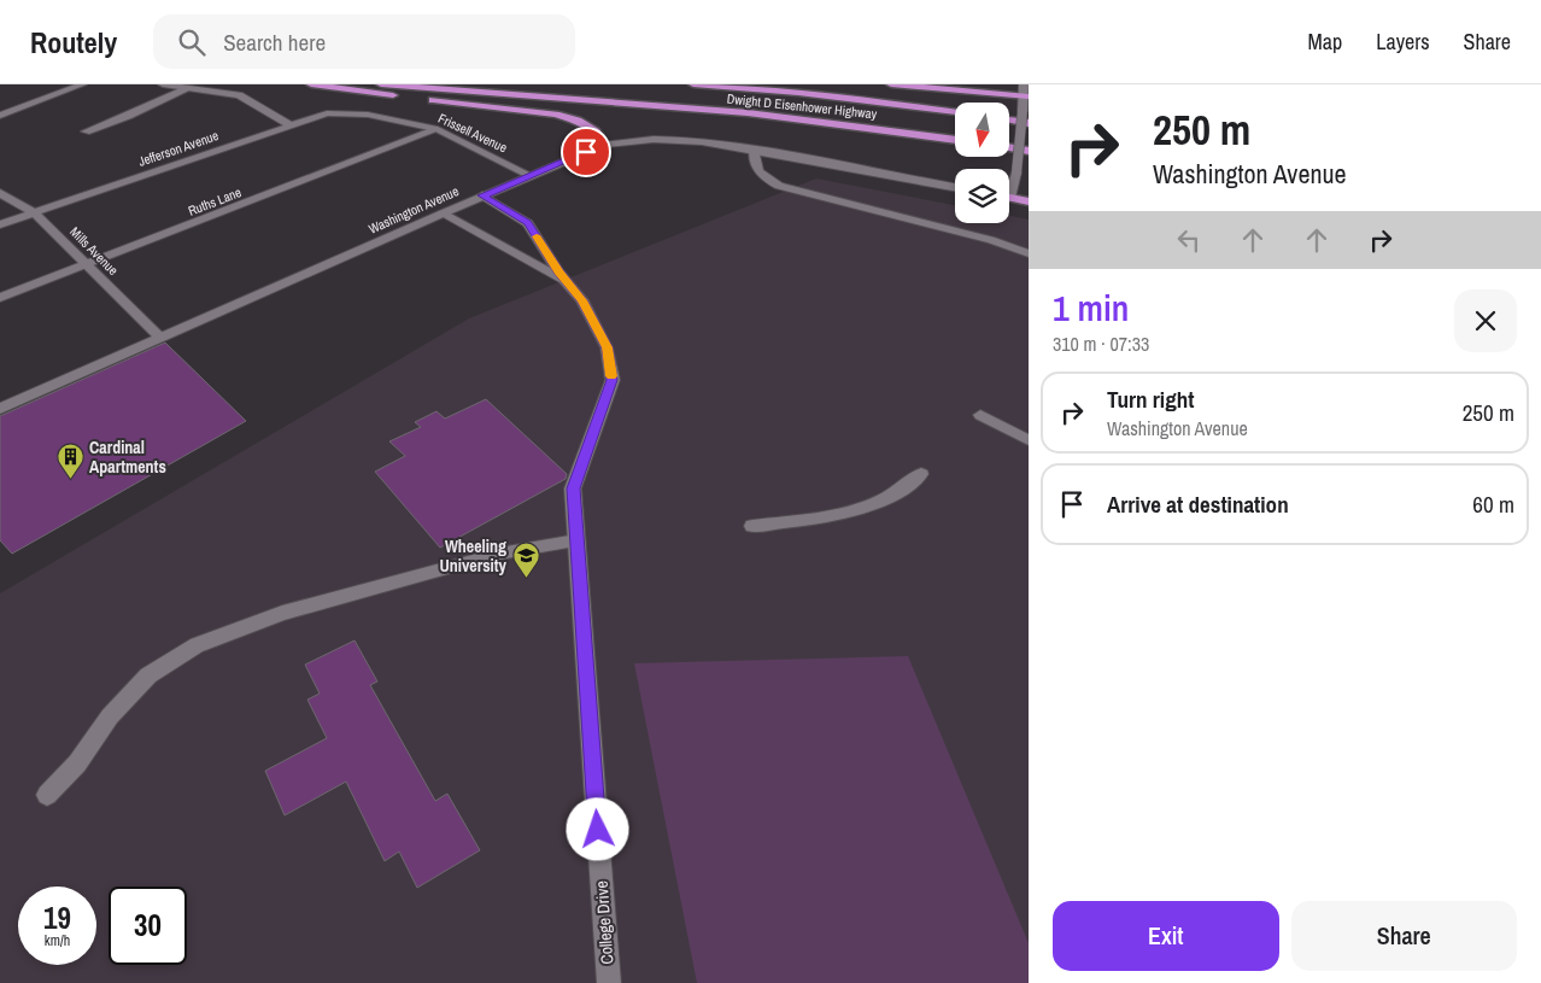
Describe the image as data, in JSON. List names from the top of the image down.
{
  "streets": {
    "highway": ["Dwight D Eisenhower Highway"],
    "street": [
      "Frissell Avenue",
      "Jefferson Avenue",
      "Ruths Lane",
      "Washington Avenue",
      "Mills Avenue",
      "College Drive"
    ]
  },
  "crossings": [
    ["Frissell Avenue", "Jefferson Avenue"],
    ["Frissell Avenue", "Ruths Lane"],
    ["Frissell Avenue", "Washington Avenue"],
    ["Jefferson Avenue", "Mills Avenue"],
    ["Ruths Lane", "Mills Avenue"],
    ["Washington Avenue", "Mills Avenue"],
    ["Washington Avenue", "College Drive"]
  ],
  "places": {
    "building": ["Cardinal Apartments"],
    "school or university": ["Wheeling University"]
  },
  "north": "bottom",
  "page": {
    "header": "Routely",
    "search": "Search here",
    "nav": ["Map", "Layers", "Share"],
    "turn": ["250 m", "Washington Avenue"],
    "heading": ["1 min", "310 m · 07:33"],
    "list": [
      {
        "name": "Turn right",
        "note": "Washington Avenue",
        "value": "250 m"
      },
      {
        "name": "Arrive at destination",
        "value": "60 m"
      }
    ],
    "speed": "19 km/h",
    "limit": "30",
    "buttons": ["Exit", "Share"]
  }
}
